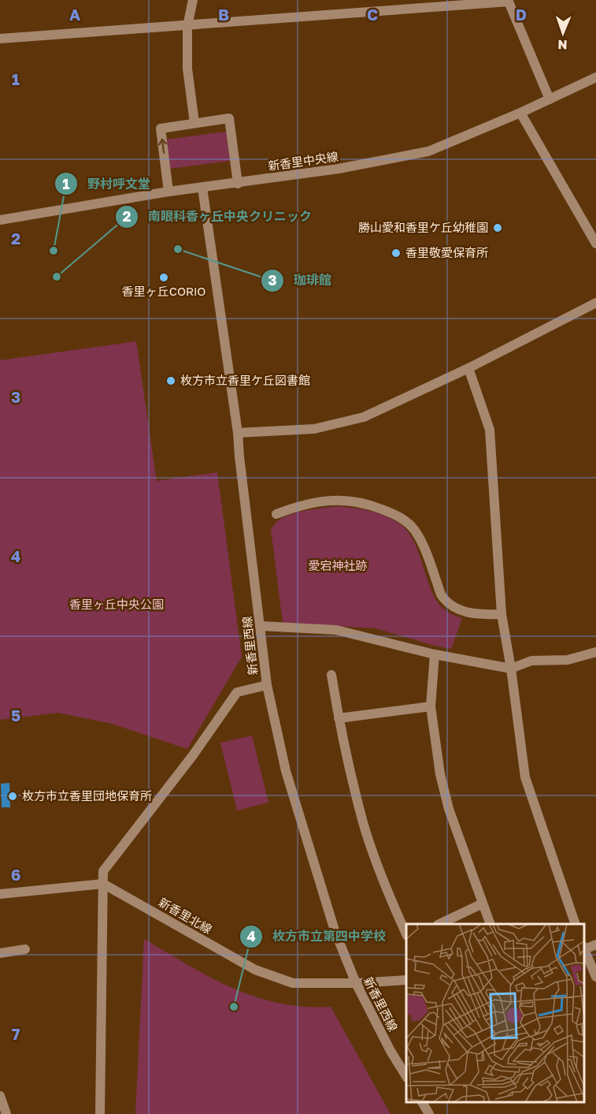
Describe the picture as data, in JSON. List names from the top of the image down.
{
  "streets": {
    "street": ["新香里中央線", "新香里西線", "新香里北線"]
  },
  "crossings": [
    ["新香里中央線", "新香里西線"],
    ["新香里西線", "新香里北線"]
  ],
  "parks": ["愛宕神社跡", "香里ヶ丘中央公園"],
  "places": [
    "勝山愛和香里ケ丘幼稚園",
    "珈琲館",
    "野村呼文堂",
    "香里敬愛保育所",
    "南眼科香ヶ丘中央クリニック",
    "香里ヶ丘CORiO",
    "枚方市立香里ケ丘図書館",
    "枚方市立香里団地保育所",
    "枚方市立第四中学校"
  ],
  "north": "bottom",
  "grid": {
    "columns": [
      "A",
      "B",
      "C",
      "D"
    ],
    "rows": [
      "1",
      "2",
      "3",
      "4",
      "5",
      "6",
      "7"
    ]
  }
}
